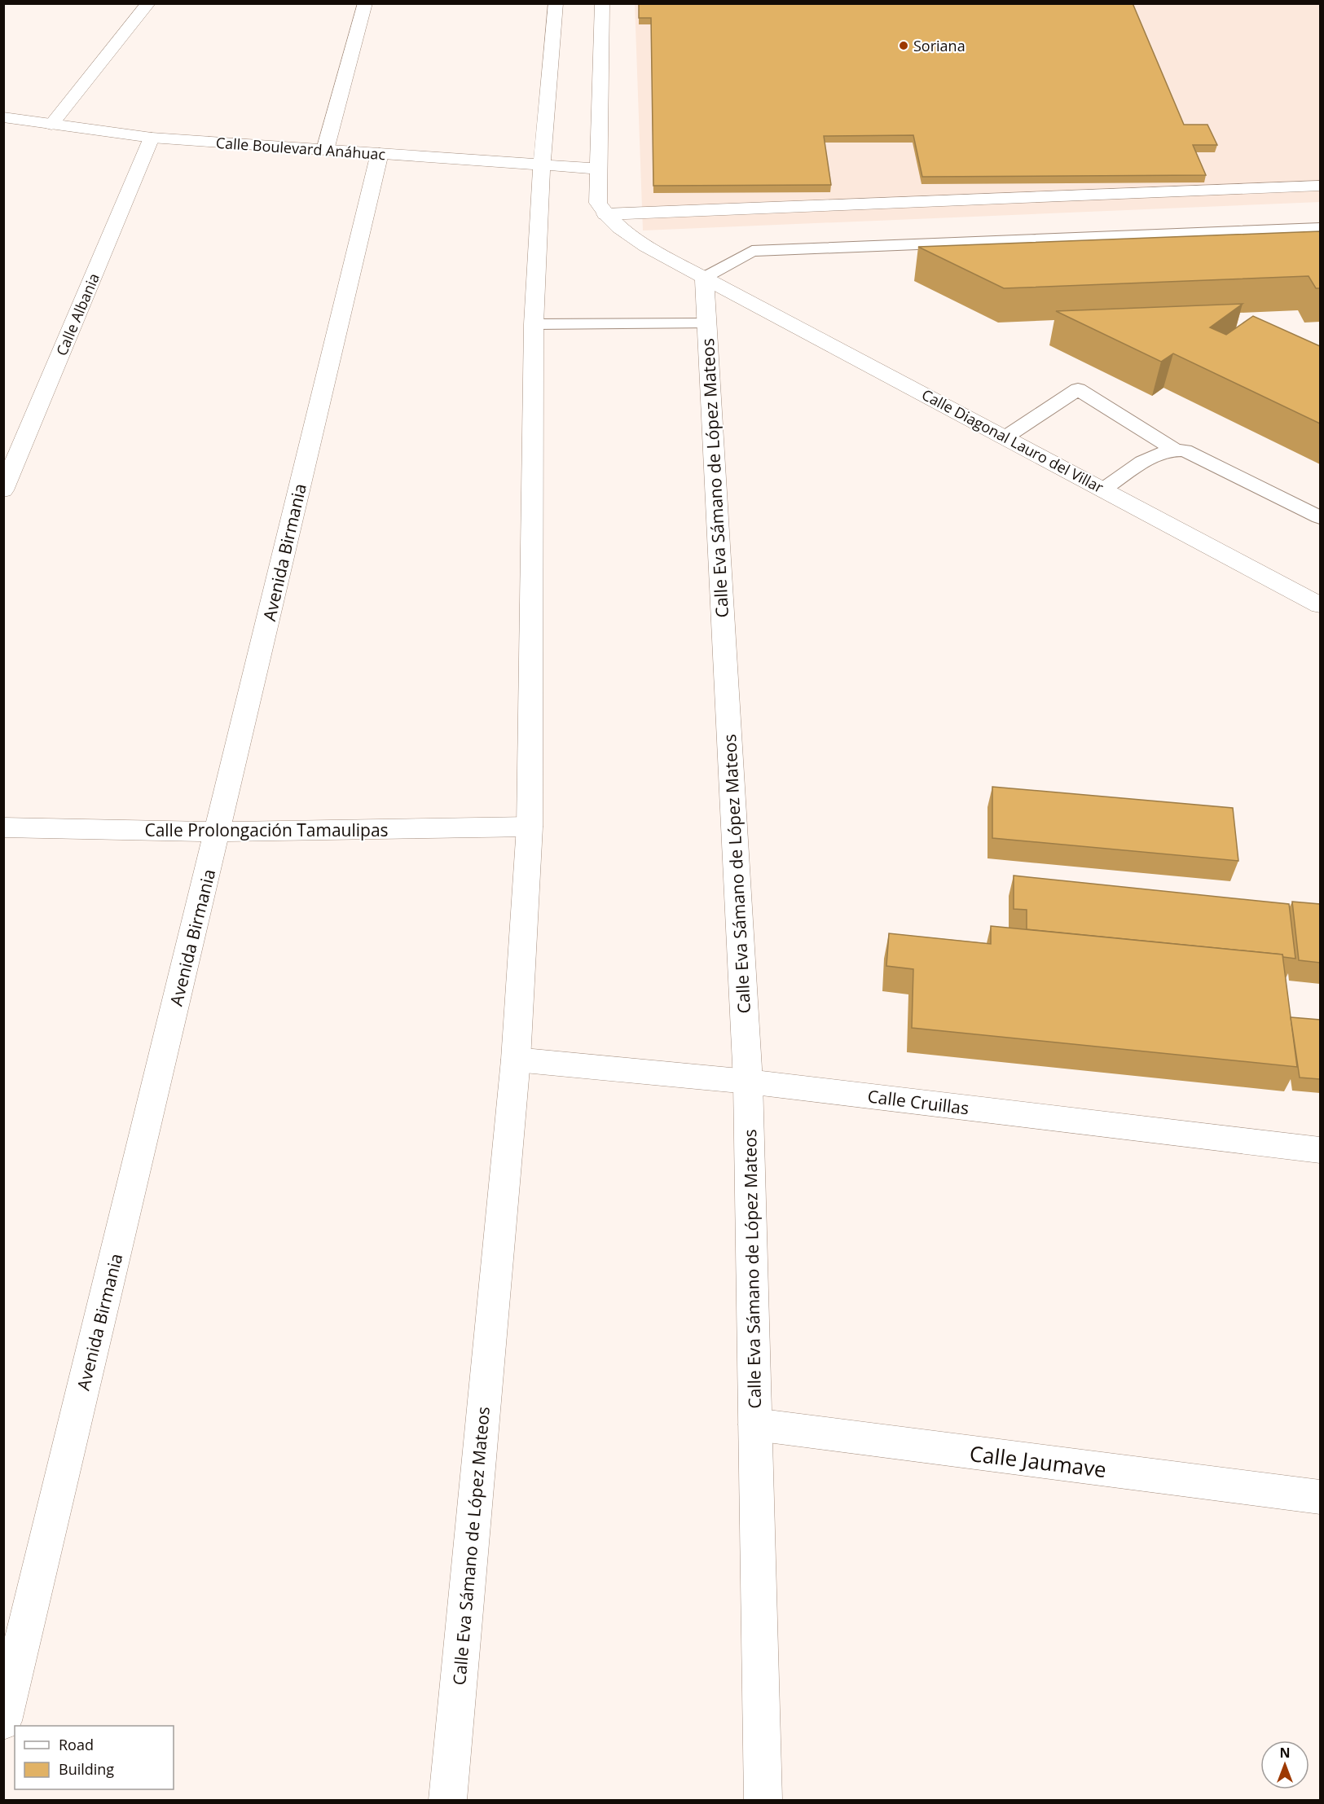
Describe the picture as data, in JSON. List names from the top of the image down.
{
  "streets": {
    "street": [
      "Calle Boulevard Anáhuac",
      "Calle Albania",
      "Calle Diagonal Lauro del Villar",
      "Calle Eva Sámano de López Mateos",
      "Avenida Birmania",
      "Calle Prolongación Tamaulipas",
      "Calle Cruillas",
      "Calle Jaumave"
    ]
  },
  "crossings": [
    ["Calle Boulevard Anáhuac", "Calle Albania"],
    ["Calle Boulevard Anáhuac", "Calle Eva Sámano de López Mateos"],
    ["Calle Boulevard Anáhuac", "Avenida Birmania"],
    ["Calle Diagonal Lauro del Villar", "Calle Eva Sámano de López Mateos"],
    ["Calle Eva Sámano de López Mateos", "Calle Prolongación Tamaulipas"],
    ["Calle Eva Sámano de López Mateos", "Calle Cruillas"],
    ["Calle Eva Sámano de López Mateos", "Calle Jaumave"],
    ["Avenida Birmania", "Calle Prolongación Tamaulipas"]
  ],
  "places": ["Soriana"],
  "legend": ["Road", "Building"],
  "north": "top"
}
